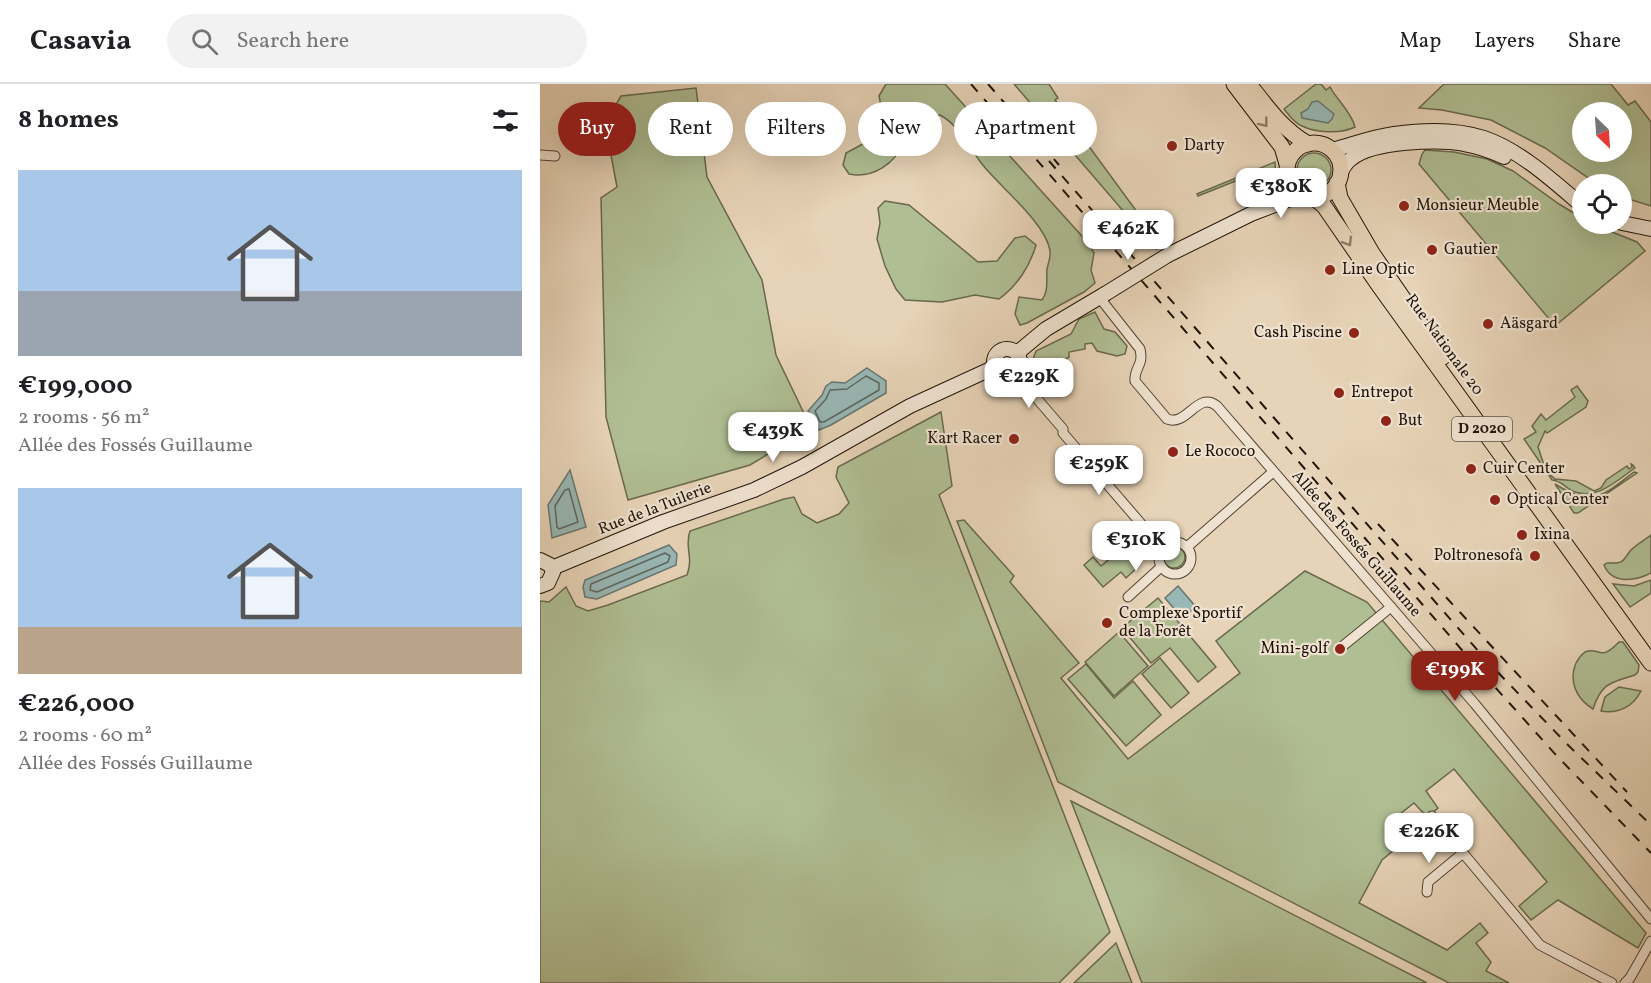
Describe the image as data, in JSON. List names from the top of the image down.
{
  "streets": {
    "main road": ["Rue Nationale 20", "D 2020"],
    "street": ["Rue de la Tuilerie", "Allée des Fossés Guillaume"]
  },
  "crossings": [
    ["Rue Nationale 20", "Rue de la Tuilerie"],
    ["Rue de la Tuilerie", "Allée des Fossés Guillaume"]
  ],
  "places": [
    "Darty",
    "Monsieur Meuble",
    "Gautier",
    "Line Optic",
    "Aäsgard",
    "Cash Piscine",
    "Entrepot",
    "But",
    "Kart Racer",
    "Le Rococo",
    "Cuir Center",
    "Optical Center",
    "Ixina",
    "Poltronesofà",
    "Complexe Sportif de la Forêt",
    "Mini-golf"
  ],
  "north": "bottom right",
  "page": {
    "header": "Casavia",
    "search": "Search here",
    "nav": ["Map", "Layers", "Share"],
    "heading": "8 homes",
    "chip": [
      "Buy",
      "Rent",
      "Filters",
      "New",
      "Apartment"
    ],
    "list": [
      {
        "name": "€199,000",
        "note": "2 rooms · 56 m² · Allée des Fossés Guillaume"
      },
      {
        "name": "€226,000",
        "note": "2 rooms · 60 m² · Allée des Fossés Guillaume"
      }
    ],
    "price": [
      "€380K",
      "€462K",
      "€229K",
      "€439K",
      "€259K",
      "€310K",
      "€199K",
      "€226K"
    ]
  }
}
